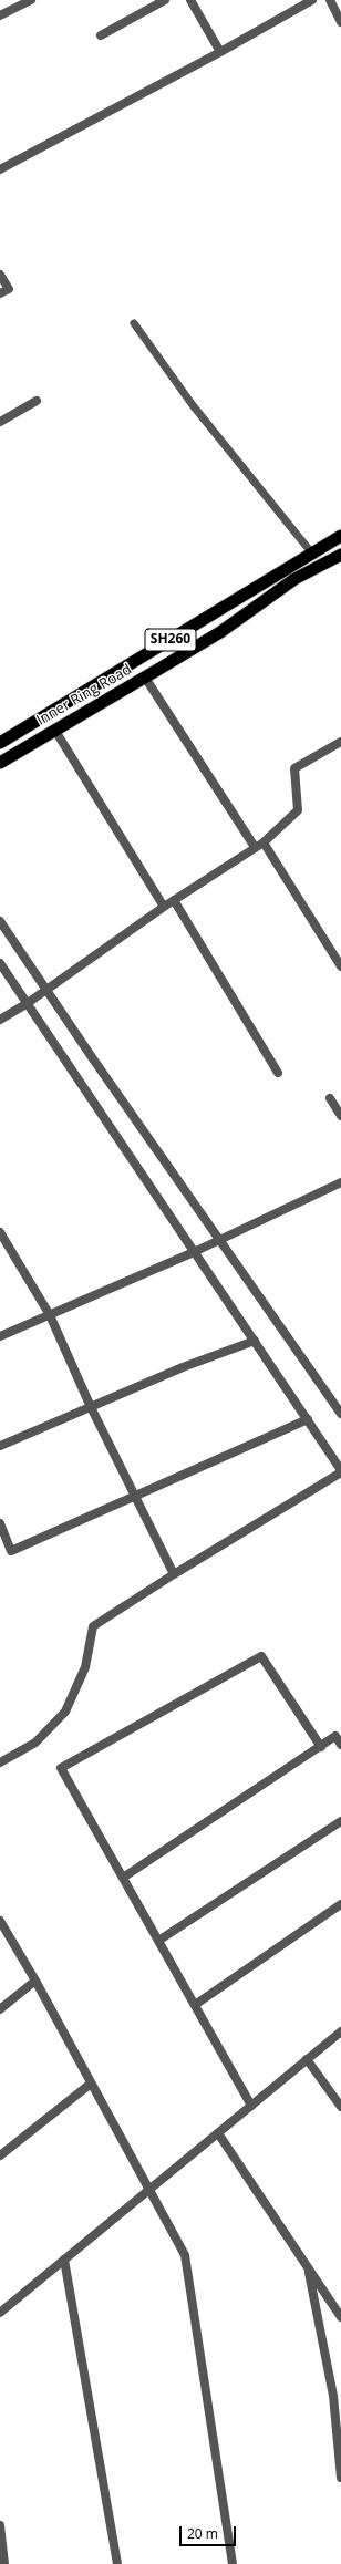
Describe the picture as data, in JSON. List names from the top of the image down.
{
  "streets": {
    "highway": ["SH260", "Inner Ring Road"]
  },
  "scale_bar": "20 m"
}
